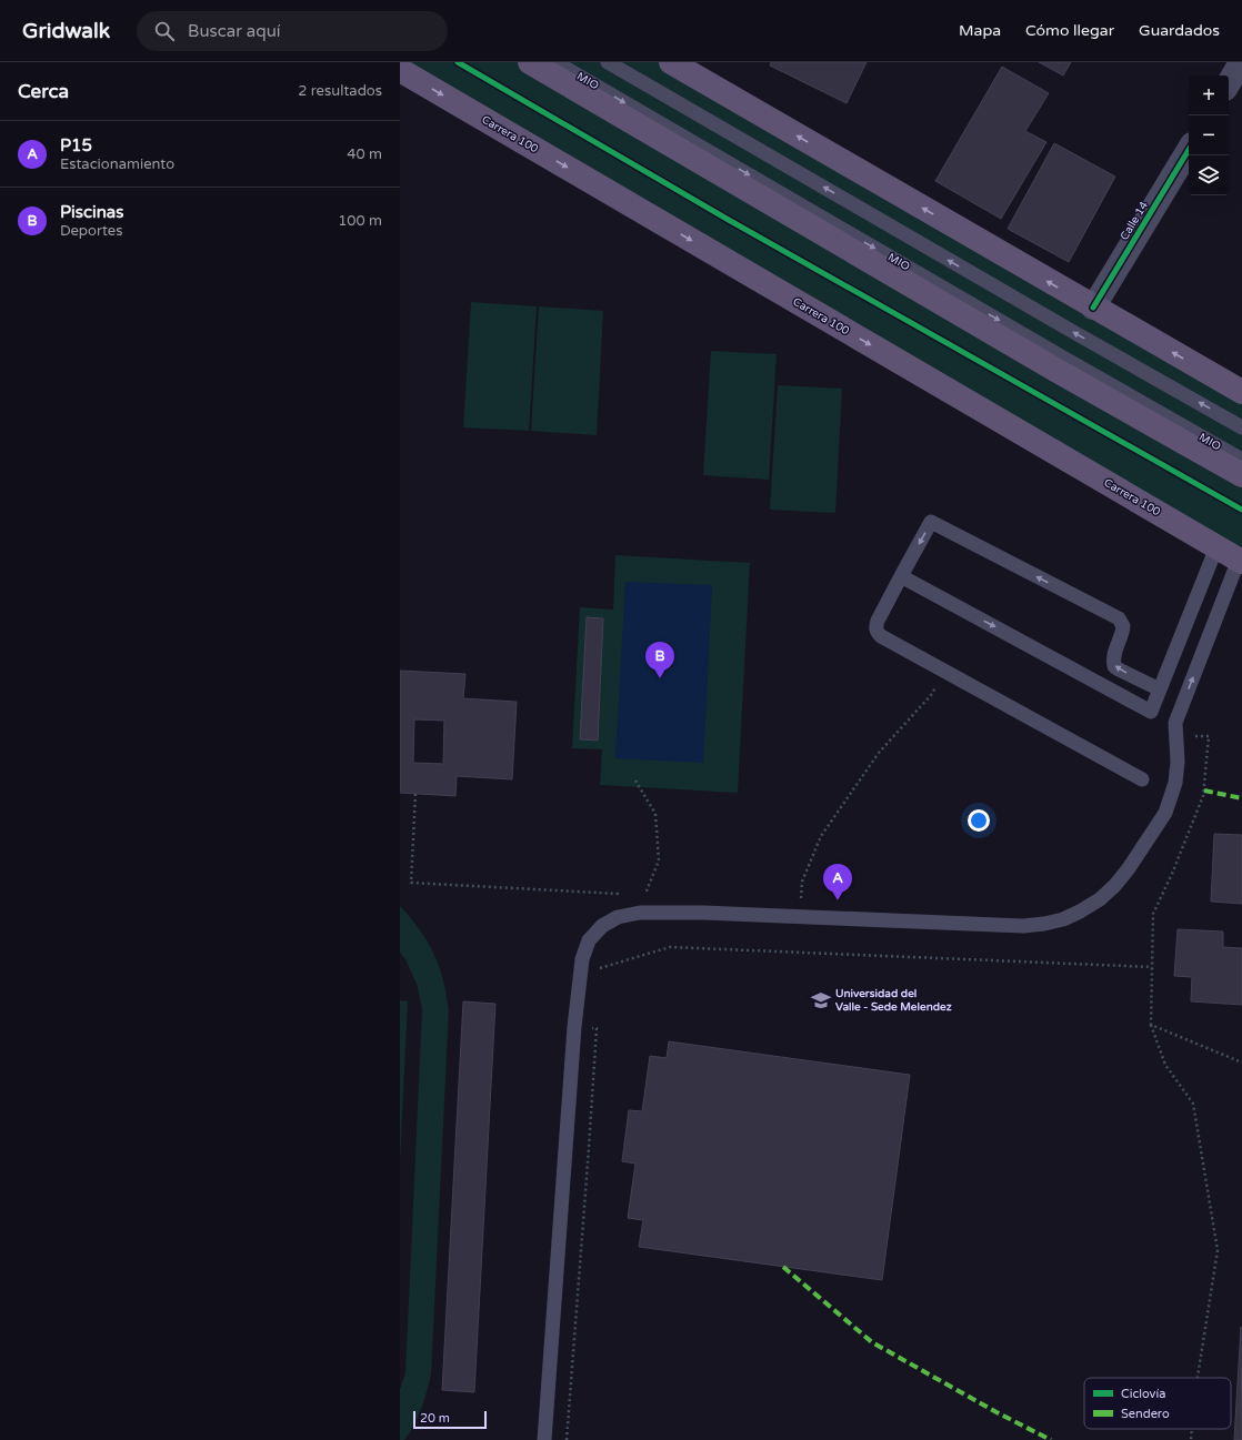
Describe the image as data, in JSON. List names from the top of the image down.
{
  "streets": {
    "main road": ["Carrera 100"],
    "street": ["Calle 14"],
    "lane": ["MIO"]
  },
  "places": {
    "school or university": ["Universidad del Valle - Sede Melendez"]
  },
  "legend": ["Ciclovía", "Sendero"],
  "scale_bar": "20 m",
  "page": {
    "header": "Gridwalk",
    "search": "Buscar aquí",
    "nav": ["Mapa", "Cómo llegar", "Guardados"],
    "heading": ["Cerca", "2 resultados"],
    "map_buttons": ["+", "−"],
    "list": [
      {
        "mark": "A",
        "name": "P15",
        "note": "Estacionamiento",
        "value": "40 m"
      },
      {
        "mark": "B",
        "name": "Piscinas",
        "note": "Deportes",
        "value": "100 m"
      }
    ],
    "pins": ["B", "A"],
    "scale": "20 m"
  }
}
